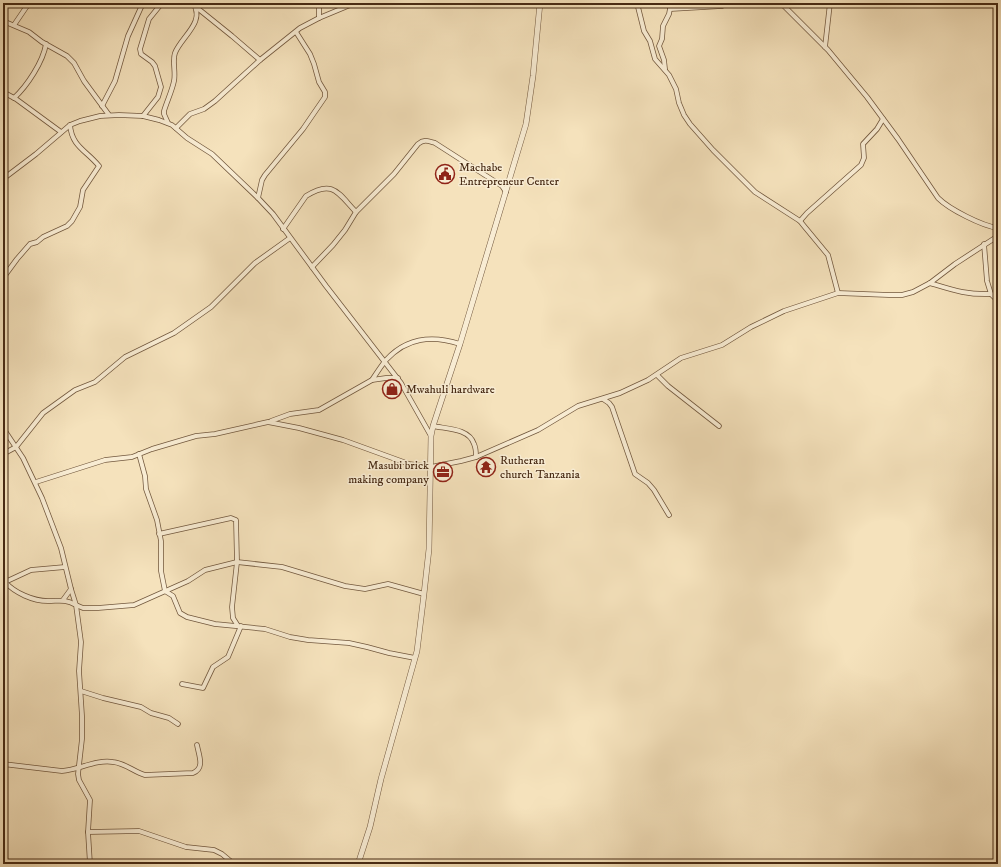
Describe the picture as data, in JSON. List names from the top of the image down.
{
  "places": {
    "public building": ["Machabe Entrepreneur Center"],
    "shop": ["Mwahuli hardware"],
    "temple": ["Rutheran church Tanzania"],
    "office": ["Masubi brick making company"]
  }
}
